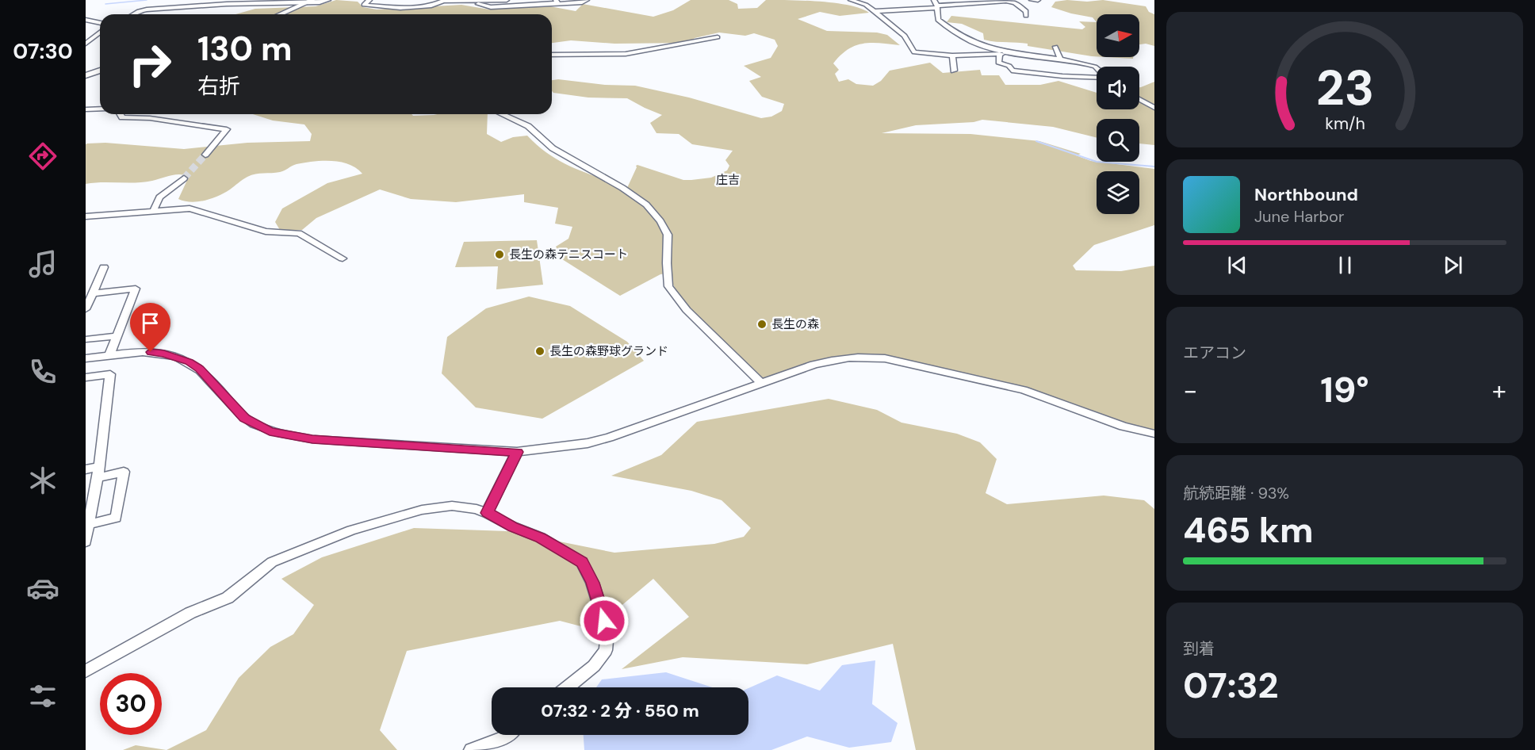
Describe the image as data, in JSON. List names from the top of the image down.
{
  "districts": ["庄吉"],
  "places": ["長生の森テニスコート", "長生の森", "長生の森野球グランド"],
  "north": "right",
  "page": {
    "tabs": "07:30",
    "turn": ["130 m", "右折"],
    "song": ["Northbound", "June Harbor"],
    "tile": [
      "エアコン",
      ["航続距離 · 93%", "465 km"],
      ["到着", "07:32"]
    ],
    "heat": ["−", "19°", "+"],
    "limit": "30",
    "trip": "07:32 · 2 分 · 550 m",
    "gauge": ["23", "km/h"]
  }
}
